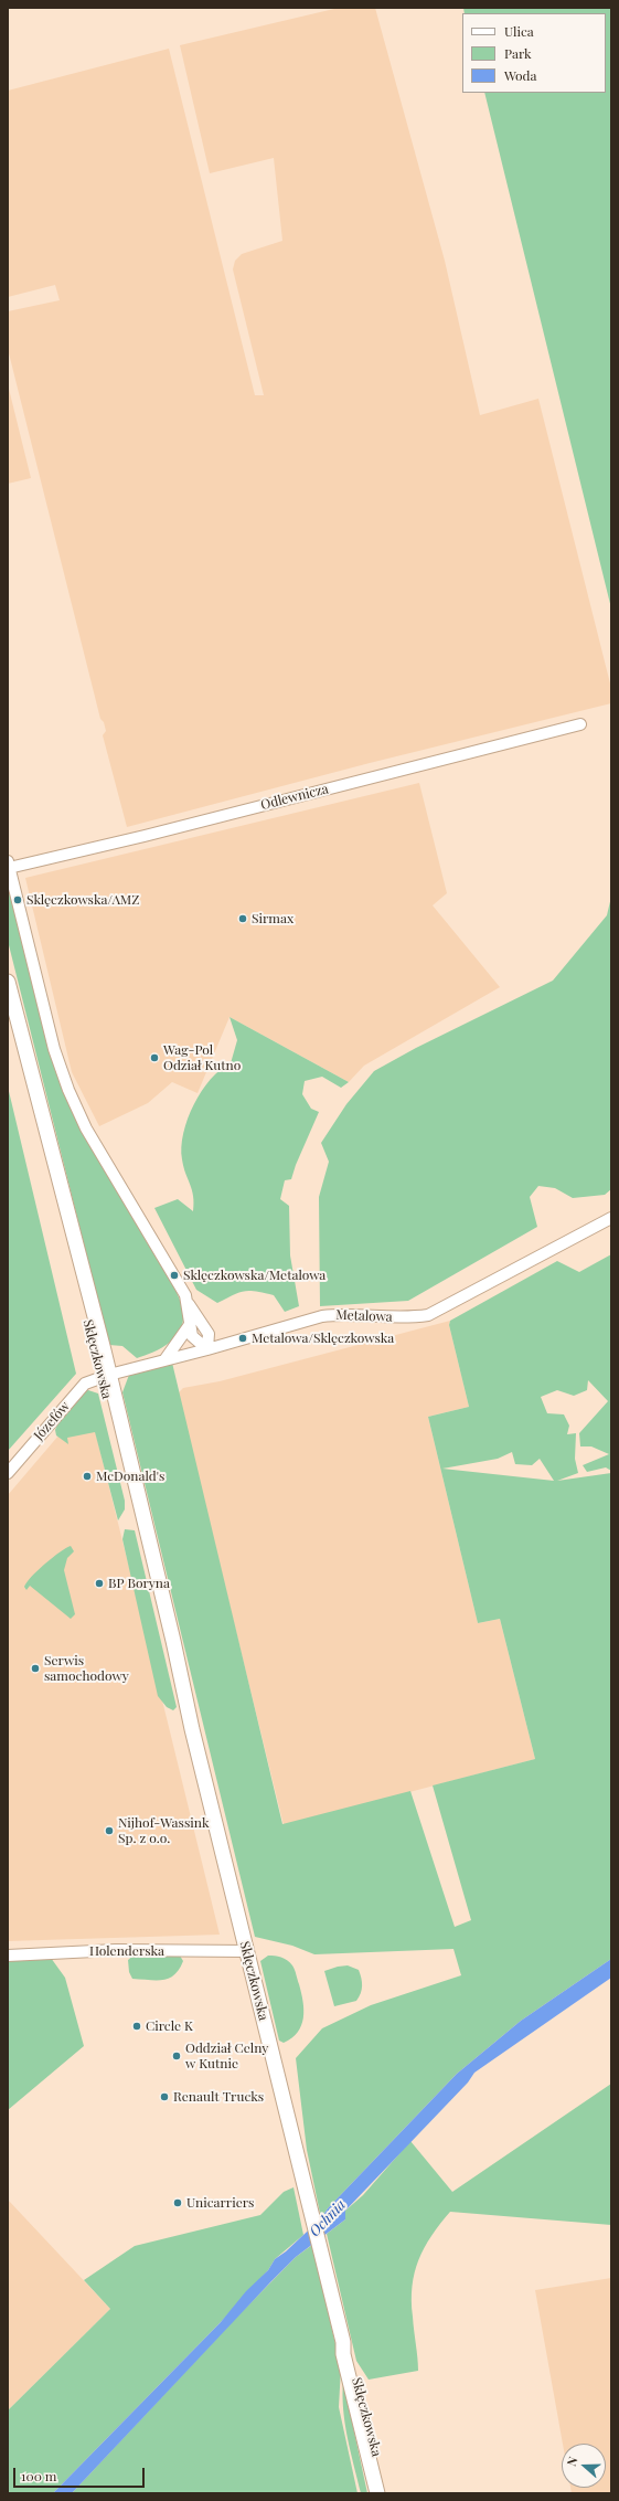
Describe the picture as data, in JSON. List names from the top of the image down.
{
  "streets": {
    "main road": ["Sklęczkowska"],
    "street": [
      "Odlewnicza",
      "Metalowa",
      "Józefów",
      "Holenderska"
    ]
  },
  "crossings": [
    ["Metalowa", "Sklęczkowska"],
    ["Metalowa", "Józefów"],
    ["Sklęczkowska", "Józefów"],
    ["Sklęczkowska", "Holenderska"]
  ],
  "water": ["Ochnia"],
  "places": [
    "Sklęczkowska/AMZ",
    "Sirmax",
    "Wag-Pol Odział Kutno",
    "Sklęczkowska/Metalowa",
    "Metalowa/Sklęczkowska",
    "McDonald's",
    "BP Boryna",
    "Serwis samochodowy",
    "Nijhof-Wassink Sp. z o.o.",
    "Circle K",
    "Oddział Celny w Kutnie",
    "Renault Trucks",
    "Unicarriers"
  ],
  "legend": ["Ulica", "Park", "Woda"],
  "scale_bar": "100 m",
  "north": "left"
}
